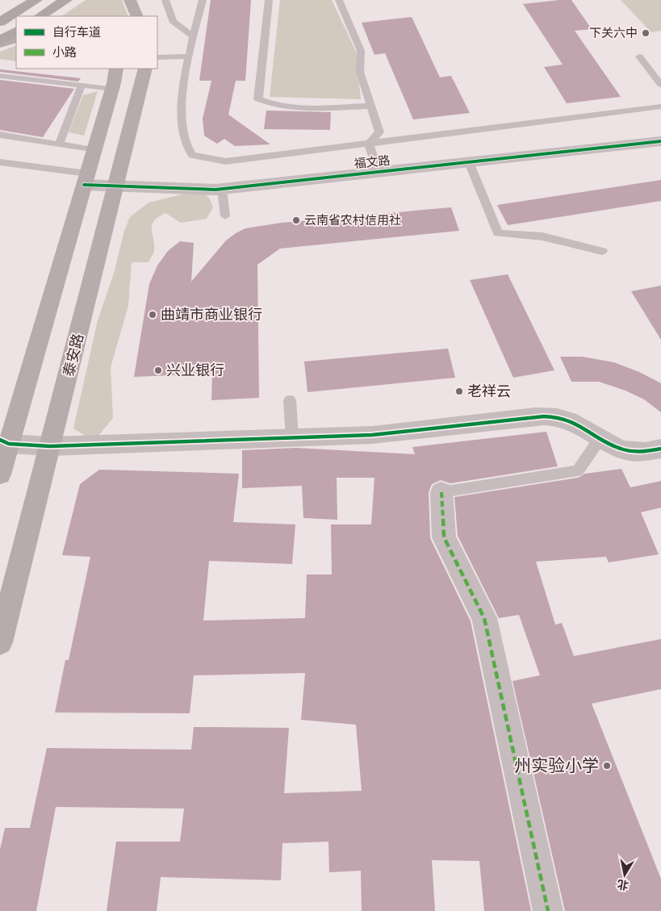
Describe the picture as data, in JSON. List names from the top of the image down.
{
  "streets": {
    "main road": ["泰安路"],
    "street": ["福文路"]
  },
  "crossings": [
    ["福文路", "泰安路"]
  ],
  "places": [
    "下关六中",
    "云南省农村信用社",
    "曲靖市商业银行",
    "兴业银行",
    "老祥云",
    "州实验小学"
  ],
  "legend": ["自行车道", "小路"],
  "north": "bottom"
}
